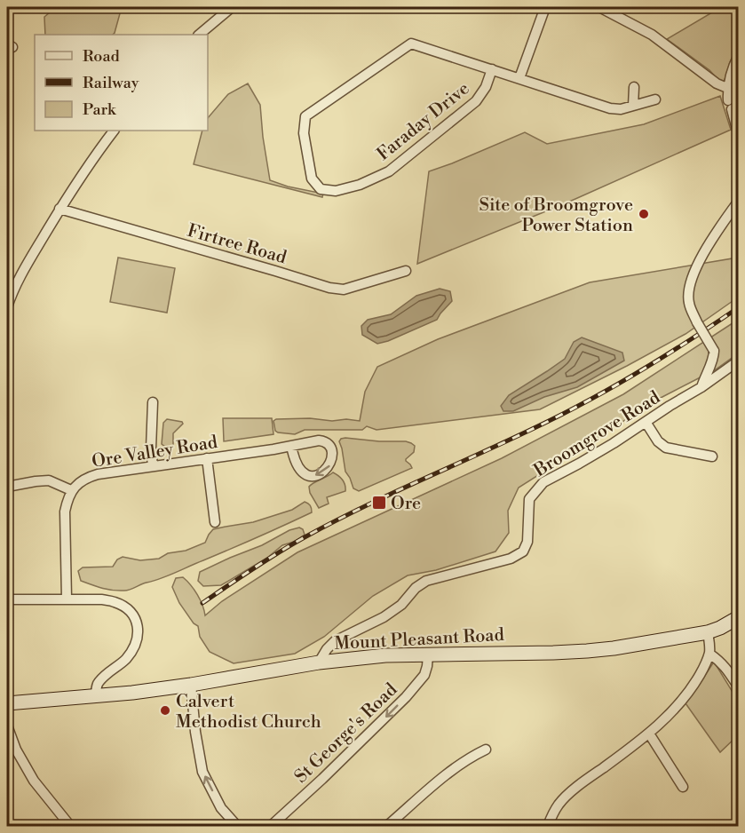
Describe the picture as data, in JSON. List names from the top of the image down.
{
  "streets": {
    "street": [
      "Faraday Drive",
      "Firtree Road",
      "Broomgrove Road",
      "Ore Valley Road",
      "Mount Pleasant Road",
      "St George's Road"
    ]
  },
  "crossings": [
    ["Broomgrove Road", "Mount Pleasant Road"],
    ["Mount Pleasant Road", "St George's Road"]
  ],
  "places": {
    "other": ["Site of Broomgrove Power Station", "Calvert Methodist Church"],
    "transit": ["Ore"]
  },
  "legend": ["Road", "Railway", "Park"]
}
